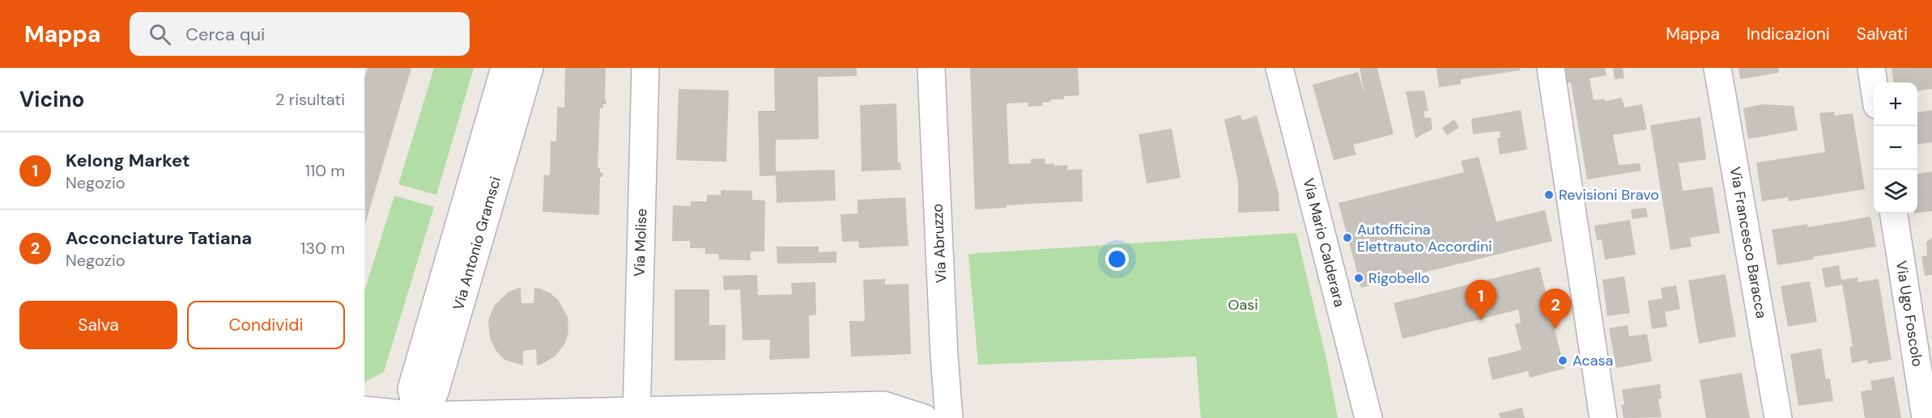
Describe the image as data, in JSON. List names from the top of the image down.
{
  "streets": {
    "street": [
      "Via Molise",
      "Via Mario Calderara",
      "Via Francesco Baracca",
      "Via Antonio Gramsci",
      "Via Abruzzo",
      "Via Ugo Foscolo"
    ]
  },
  "parks": ["Oasi"],
  "places": [
    "Revisioni Bravo",
    "Autofficina Elettrauto Accordini",
    "Rigobello",
    "Acasa"
  ],
  "page": {
    "header": "Mappa",
    "search": "Cerca qui",
    "nav": ["Mappa", "Indicazioni", "Salvati"],
    "heading": ["Vicino", "2 risultati"],
    "map_buttons": ["+", "−"],
    "list": [
      {
        "mark": "1",
        "name": "Kelong Market",
        "note": "Negozio",
        "value": "110 m"
      },
      {
        "mark": "2",
        "name": "Acconciature Tatiana",
        "note": "Negozio",
        "value": "130 m"
      }
    ],
    "pins": ["1", "2"],
    "buttons": ["Salva", "Condividi"]
  }
}
